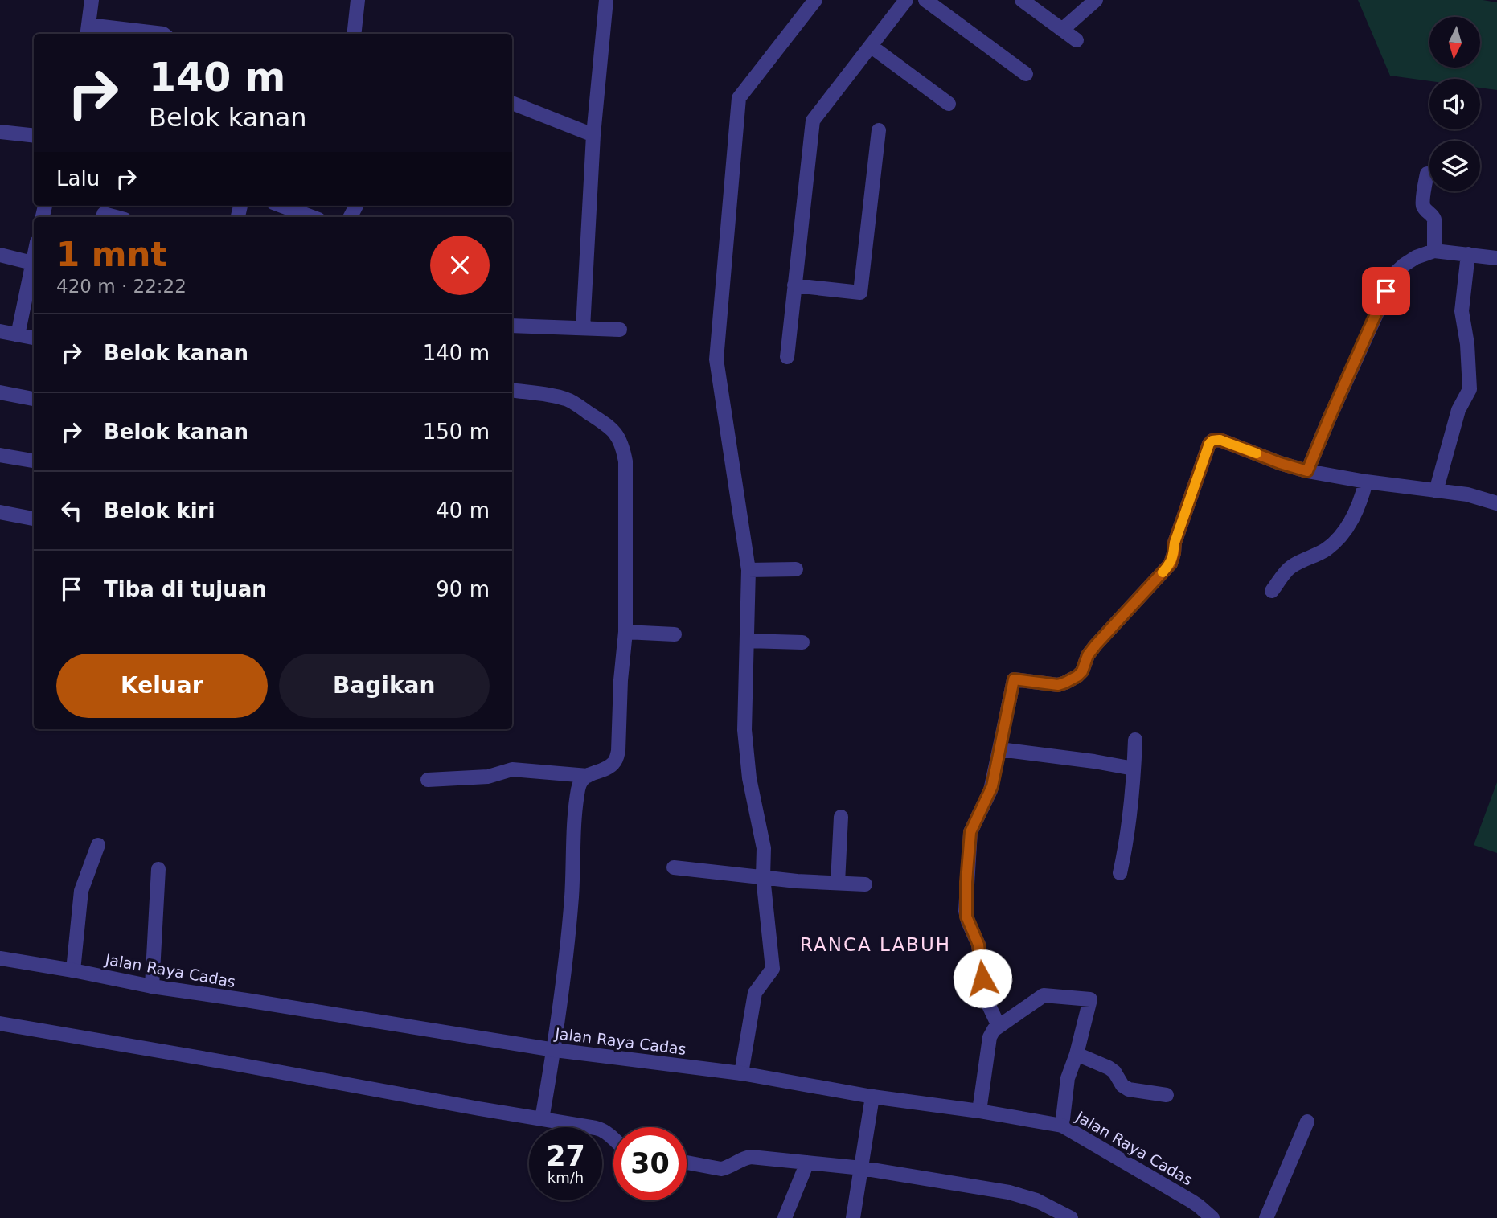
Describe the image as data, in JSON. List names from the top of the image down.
{
  "streets": {
    "street": ["Jalan Raya Cadas"]
  },
  "districts": ["RANCA LABUH"],
  "north": "bottom",
  "page": {
    "turn": ["140 m", "Belok kanan"],
    "then": "Lalu",
    "heading": ["1 mnt", "420 m · 22:22"],
    "list": [
      {
        "name": "Belok kanan",
        "value": "140 m"
      },
      {
        "name": "Belok kanan",
        "value": "150 m"
      },
      {
        "name": "Belok kiri",
        "value": "40 m"
      },
      {
        "name": "Tiba di tujuan",
        "value": "90 m"
      }
    ],
    "buttons": ["Keluar", "Bagikan"],
    "speed": "27 km/h",
    "limit": "30"
  }
}
